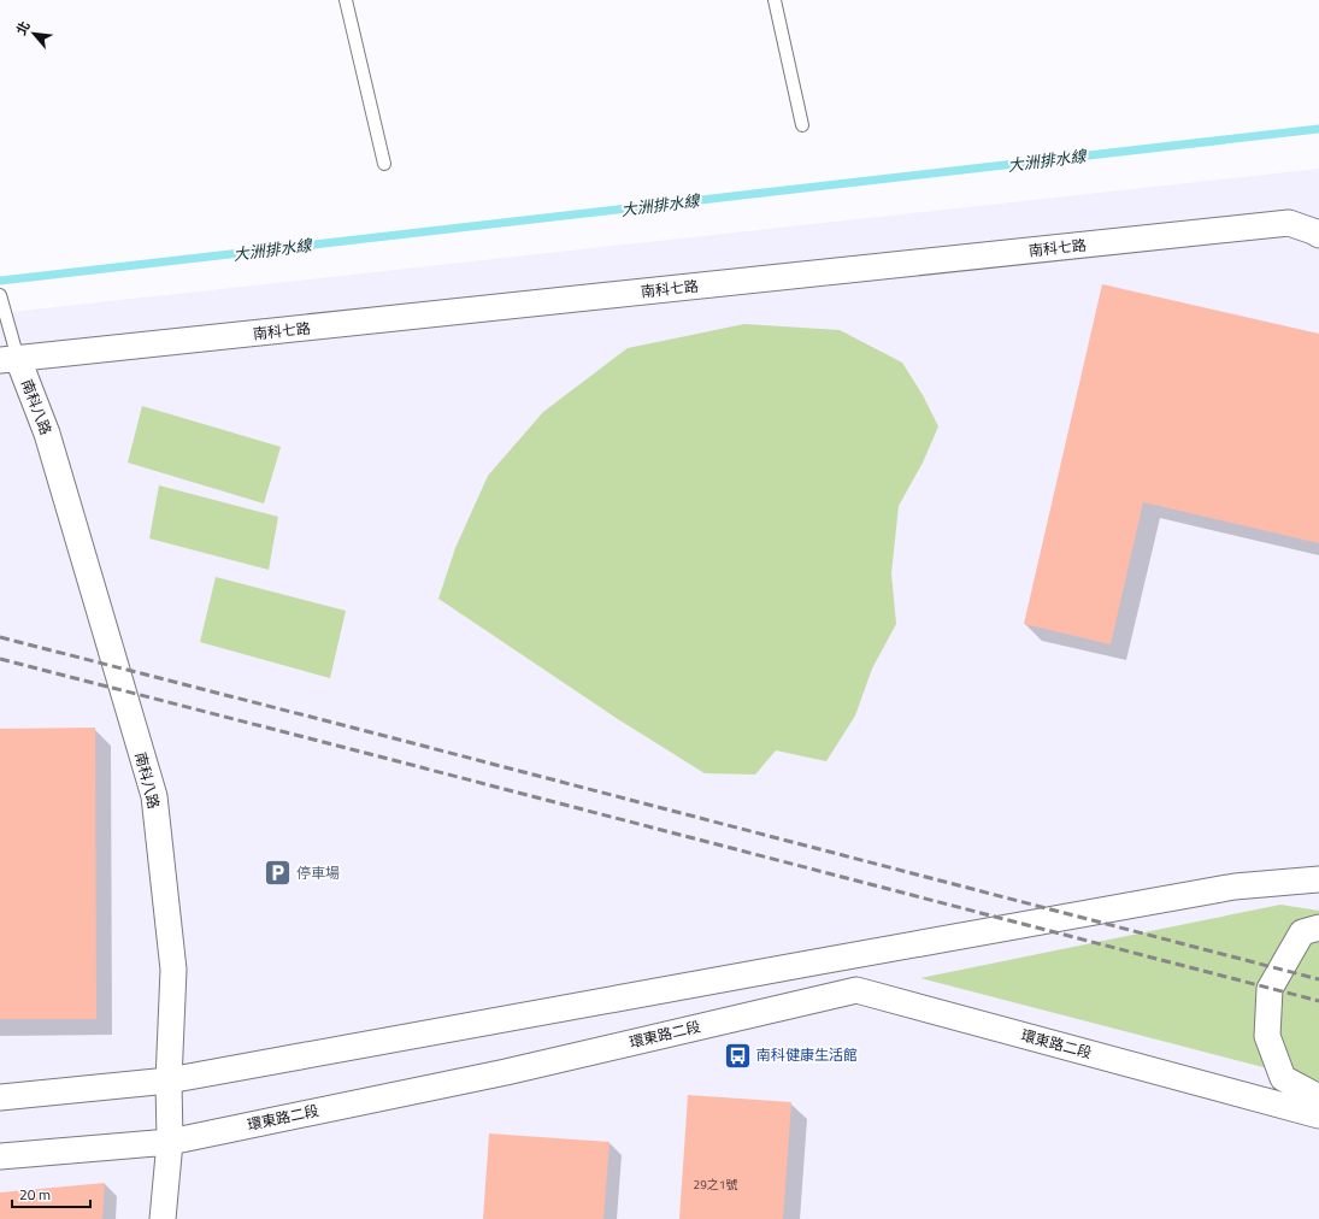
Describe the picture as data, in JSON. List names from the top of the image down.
{
  "streets": {
    "street": ["南科七路", "南科八路", "環東路二段"]
  },
  "crossings": [
    ["南科七路", "南科八路"],
    ["南科八路", "環東路二段"]
  ],
  "water": ["大洲排水線"],
  "places": {
    "parking": ["停車場"],
    "bus stop": ["南科健康生活館"]
  },
  "house_numbers": ["29之1號"],
  "scale_bar": "20 m",
  "north": "top left"
}
